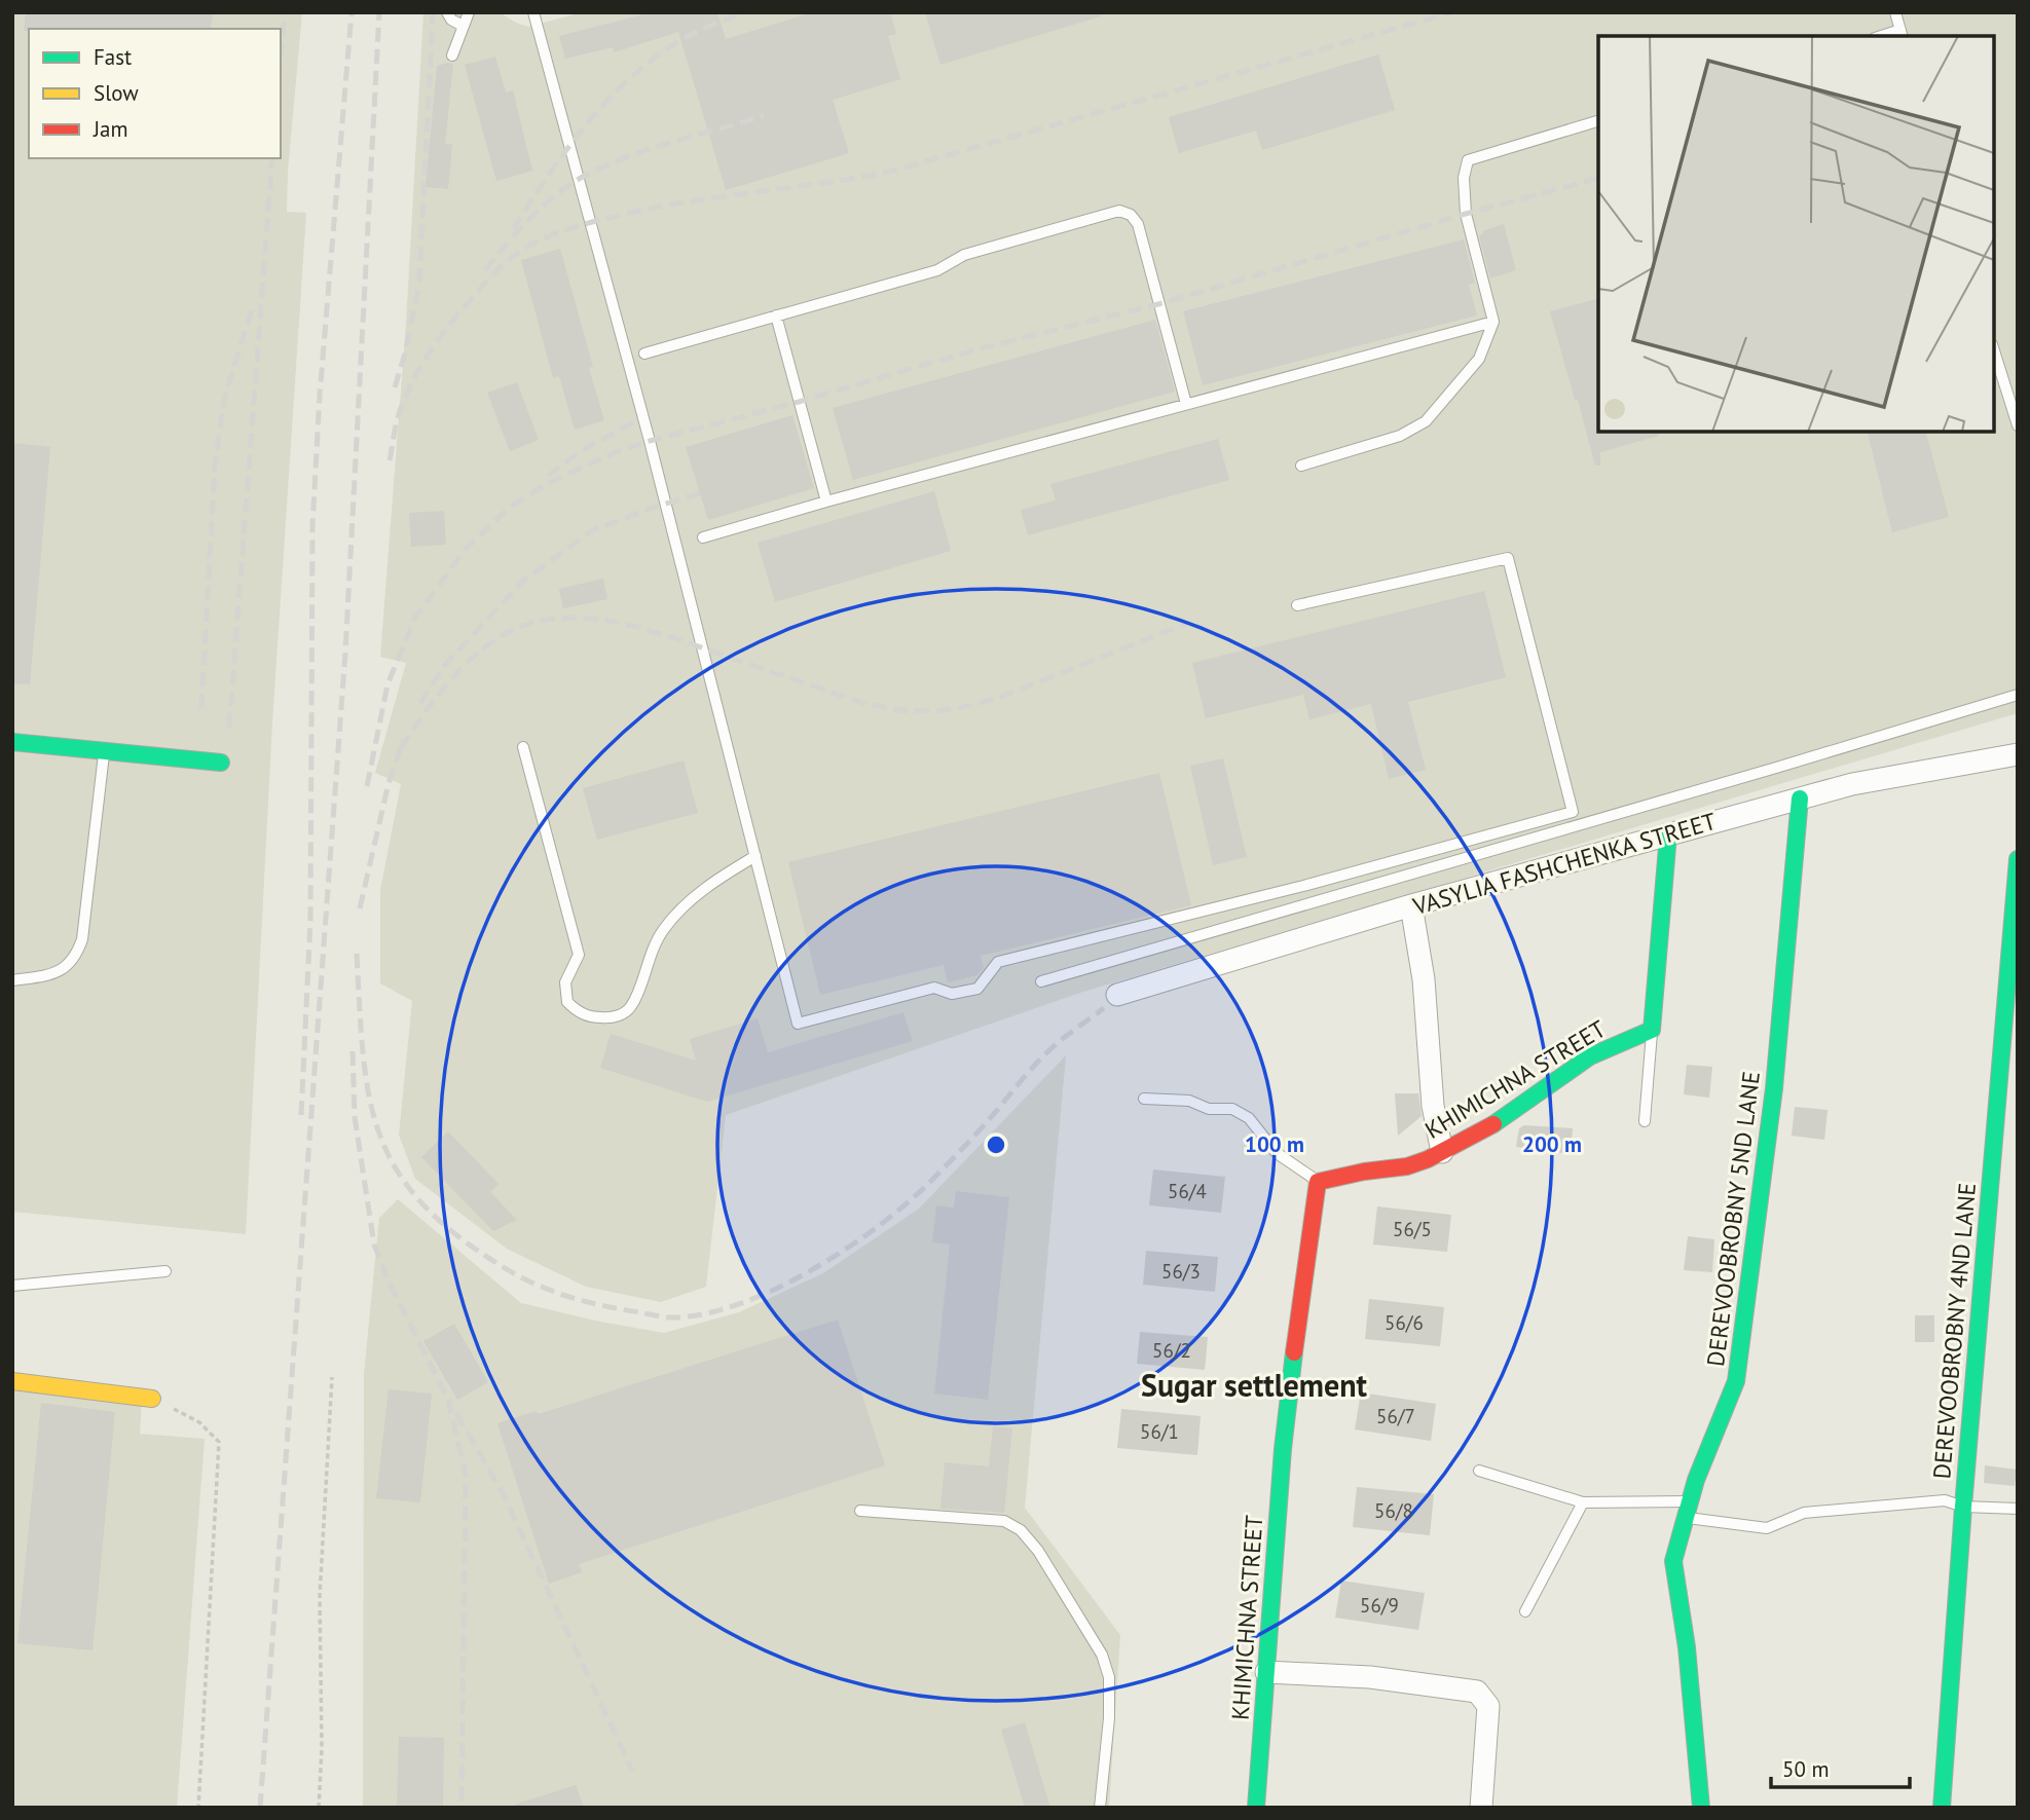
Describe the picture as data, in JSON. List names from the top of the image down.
{
  "streets": {
    "street": [
      "VASYLIA FASHCHENKA STREET",
      "KHIMICHNA STREET",
      "DEREVOOBROBNY 5ND LANE",
      "DEREVOOBROBNY 4ND LANE"
    ]
  },
  "crossings": [
    ["VASYLIA FASHCHENKA STREET", "DEREVOOBROBNY 5ND LANE"]
  ],
  "districts": ["Sugar settlement"],
  "house_numbers": [
    "56/4",
    "56/5",
    "56/3",
    "56/6",
    "56/2",
    "56/7",
    "56/1",
    "56/8",
    "56/9"
  ],
  "legend": ["Fast", "Slow", "Jam"],
  "scale_bar": "50 m",
  "rings": ["100 m", "200 m"]
}
